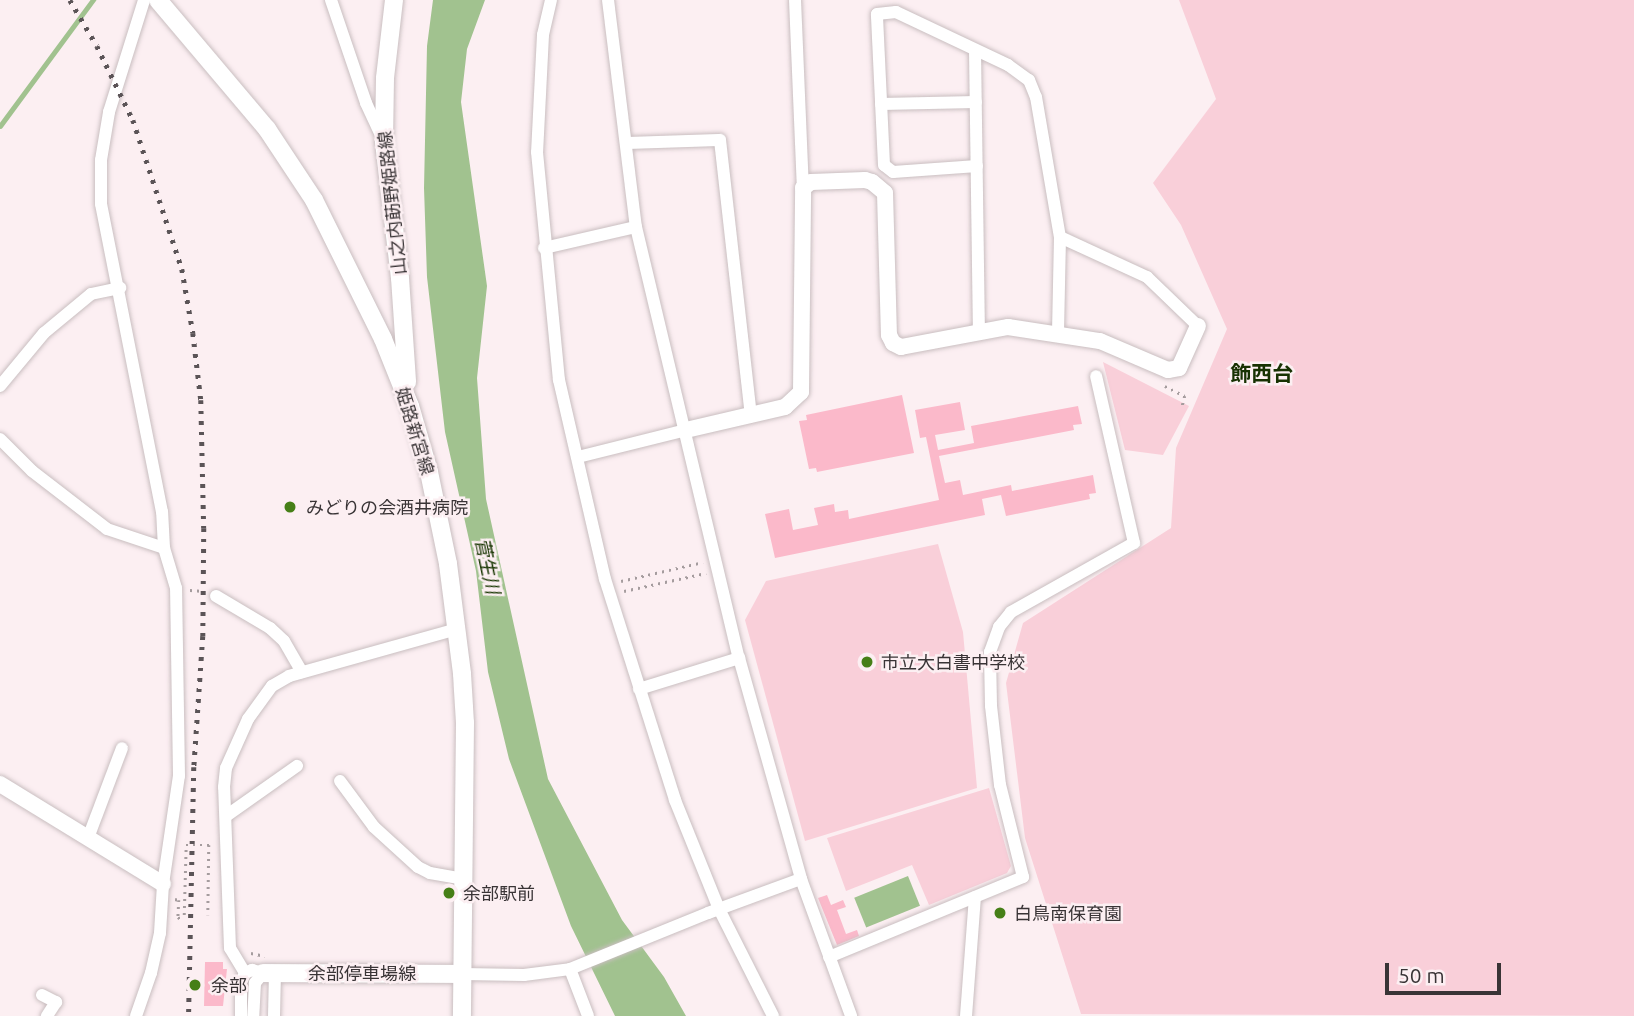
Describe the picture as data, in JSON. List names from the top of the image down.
{
  "streets": {
    "main road": ["山之内莇野姫路線", "姫路新宮線", "余部停車場線"]
  },
  "crossings": [
    ["山之内莇野姫路線", "姫路新宮線"],
    ["姫路新宮線", "余部停車場線"]
  ],
  "districts": ["飾西台"],
  "water": ["菅生川"],
  "places": [
    "みどりの会酒井病院",
    "市立大白書中学校",
    "余部駅前",
    "白鳥南保育園",
    "余部"
  ],
  "scale_bar": "50 m"
}
